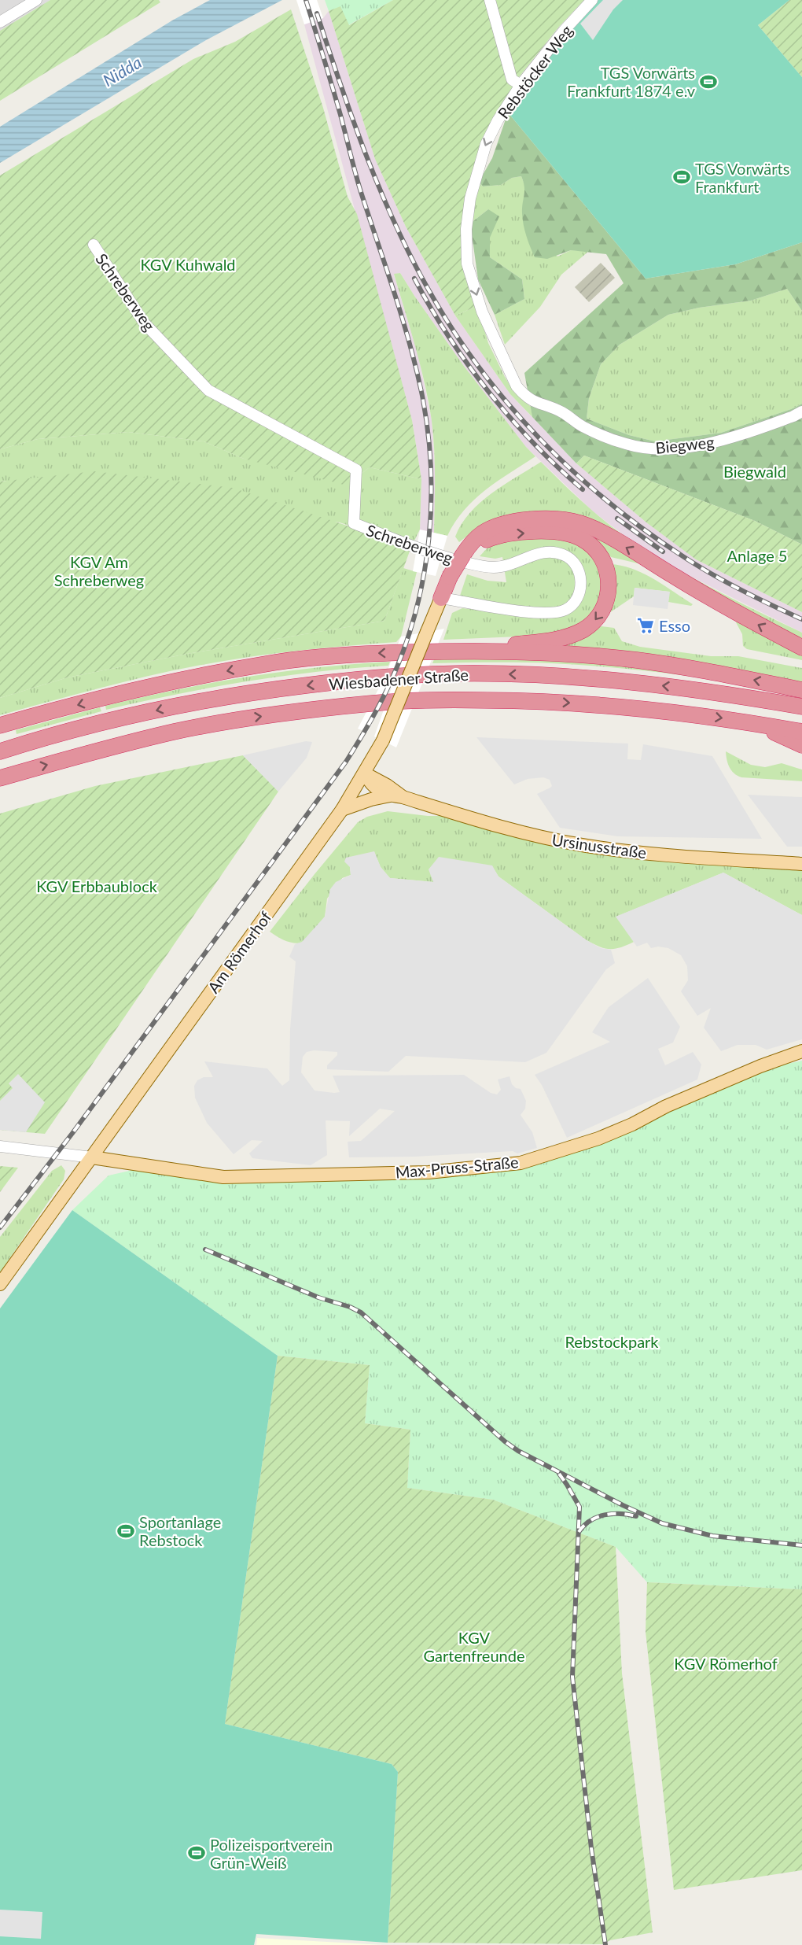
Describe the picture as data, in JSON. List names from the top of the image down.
{
  "streets": {
    "highway": ["Wiesbadener Straße"],
    "main road": ["Ursinusstraße", "Am Römerhof", "Max-Pruss-Straße"],
    "street": ["Rebstöcker Weg", "Schreberweg", "Biegweg"]
  },
  "crossings": [
    ["Rebstöcker Weg", "Biegweg"],
    ["Schreberweg", "Am Römerhof"],
    ["Ursinusstraße", "Am Römerhof"],
    ["Am Römerhof", "Max-Pruss-Straße"]
  ],
  "one_way": ["Rebstöcker Weg"],
  "water": ["Nidda"],
  "parks": [
    "KGV Kuhwald",
    "Biegwald",
    "Anlage 5",
    "KGV Am Schreberweg",
    "KGV Erbbaublock",
    "Rebstockpark",
    "KGV Gartenfreunde",
    "KGV Römerhof"
  ],
  "places": {
    "sports": [
      "TGS Vorwärts Frankfurt 1874 e.v",
      "TGS Vorwärts Frankfurt",
      "Sportanlage Rebstock",
      "Polizeisportverein Grün-Weiß"
    ],
    "supermarket": ["Esso"]
  }
}
